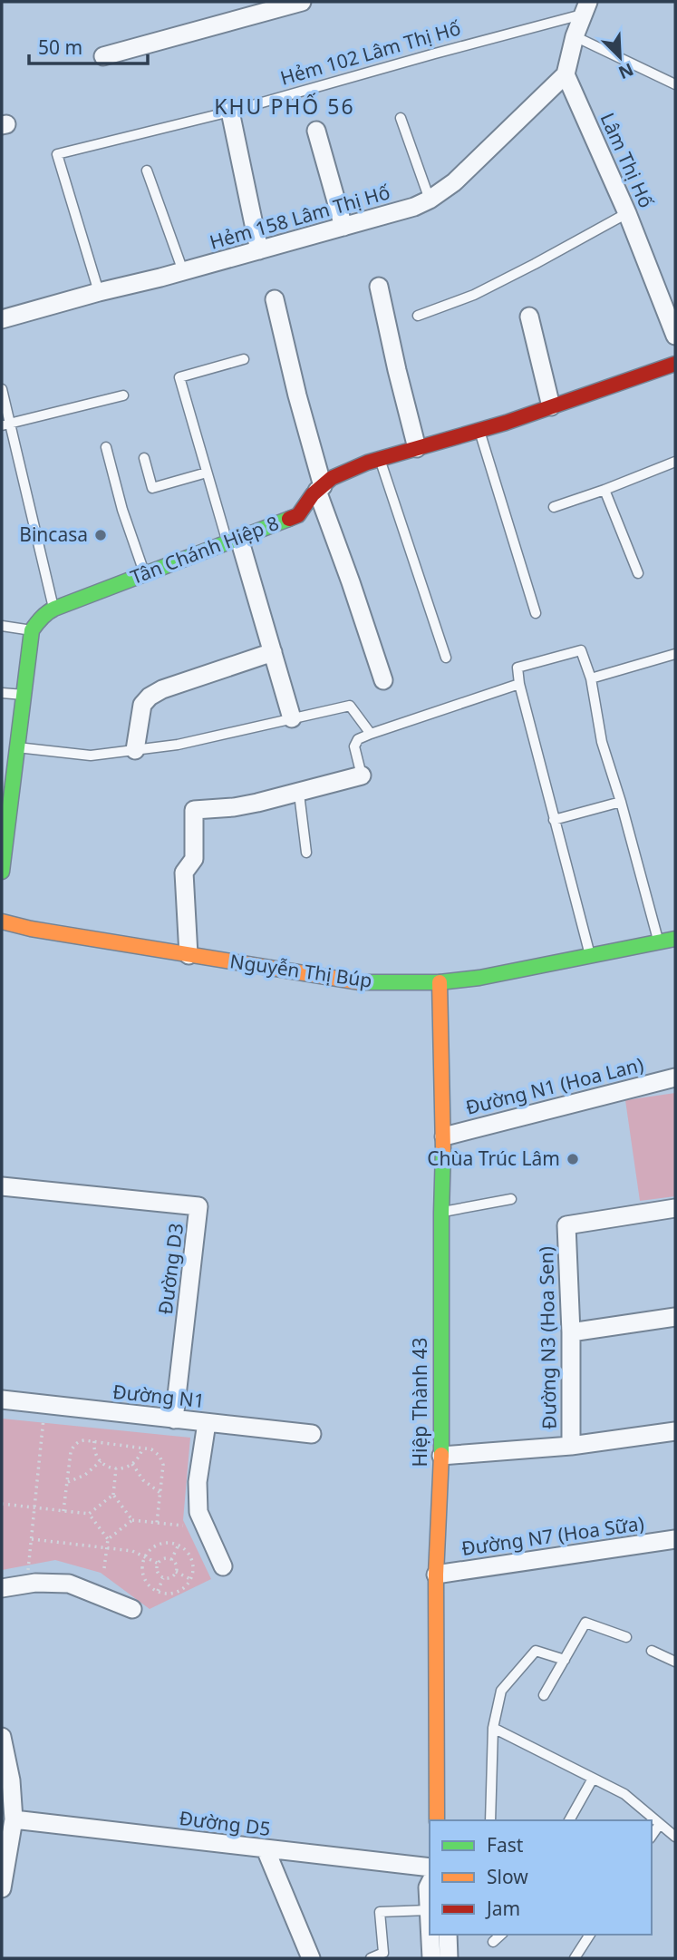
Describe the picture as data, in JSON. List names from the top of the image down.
{
  "streets": {
    "street": [
      "Lâm Thị Hố",
      "Hẻm 158 Lâm Thị Hố",
      "Tân Chánh Hiệp 8",
      "Nguyễn Thị Búp",
      "Đường N1 (Hoa Lan)",
      "Đường D3",
      "Đường N3 (Hoa Sen)",
      "Đường N1",
      "Hiệp Thành 43",
      "Đường N7 (Hoa Sữa)",
      "Đường D5"
    ],
    "lane": ["Hẻm 102 Lâm Thị Hố"]
  },
  "crossings": [
    ["Hẻm 102 Lâm Thị Hố", "Hẻm 158 Lâm Thị Hố"],
    ["Lâm Thị Hố", "Hẻm 158 Lâm Thị Hố"],
    ["Nguyễn Thị Búp", "Hiệp Thành 43"],
    ["Đường N1 (Hoa Lan)", "Hiệp Thành 43"],
    ["Đường D3", "Đường N1"],
    ["Hiệp Thành 43", "Đường N7 (Hoa Sữa)"]
  ],
  "districts": ["KHU PHỐ 56"],
  "places": ["Bincasa", "Chùa Trúc Lâm"],
  "legend": ["Fast", "Slow", "Jam"],
  "scale_bar": "50 m",
  "north": "bottom right"
}
